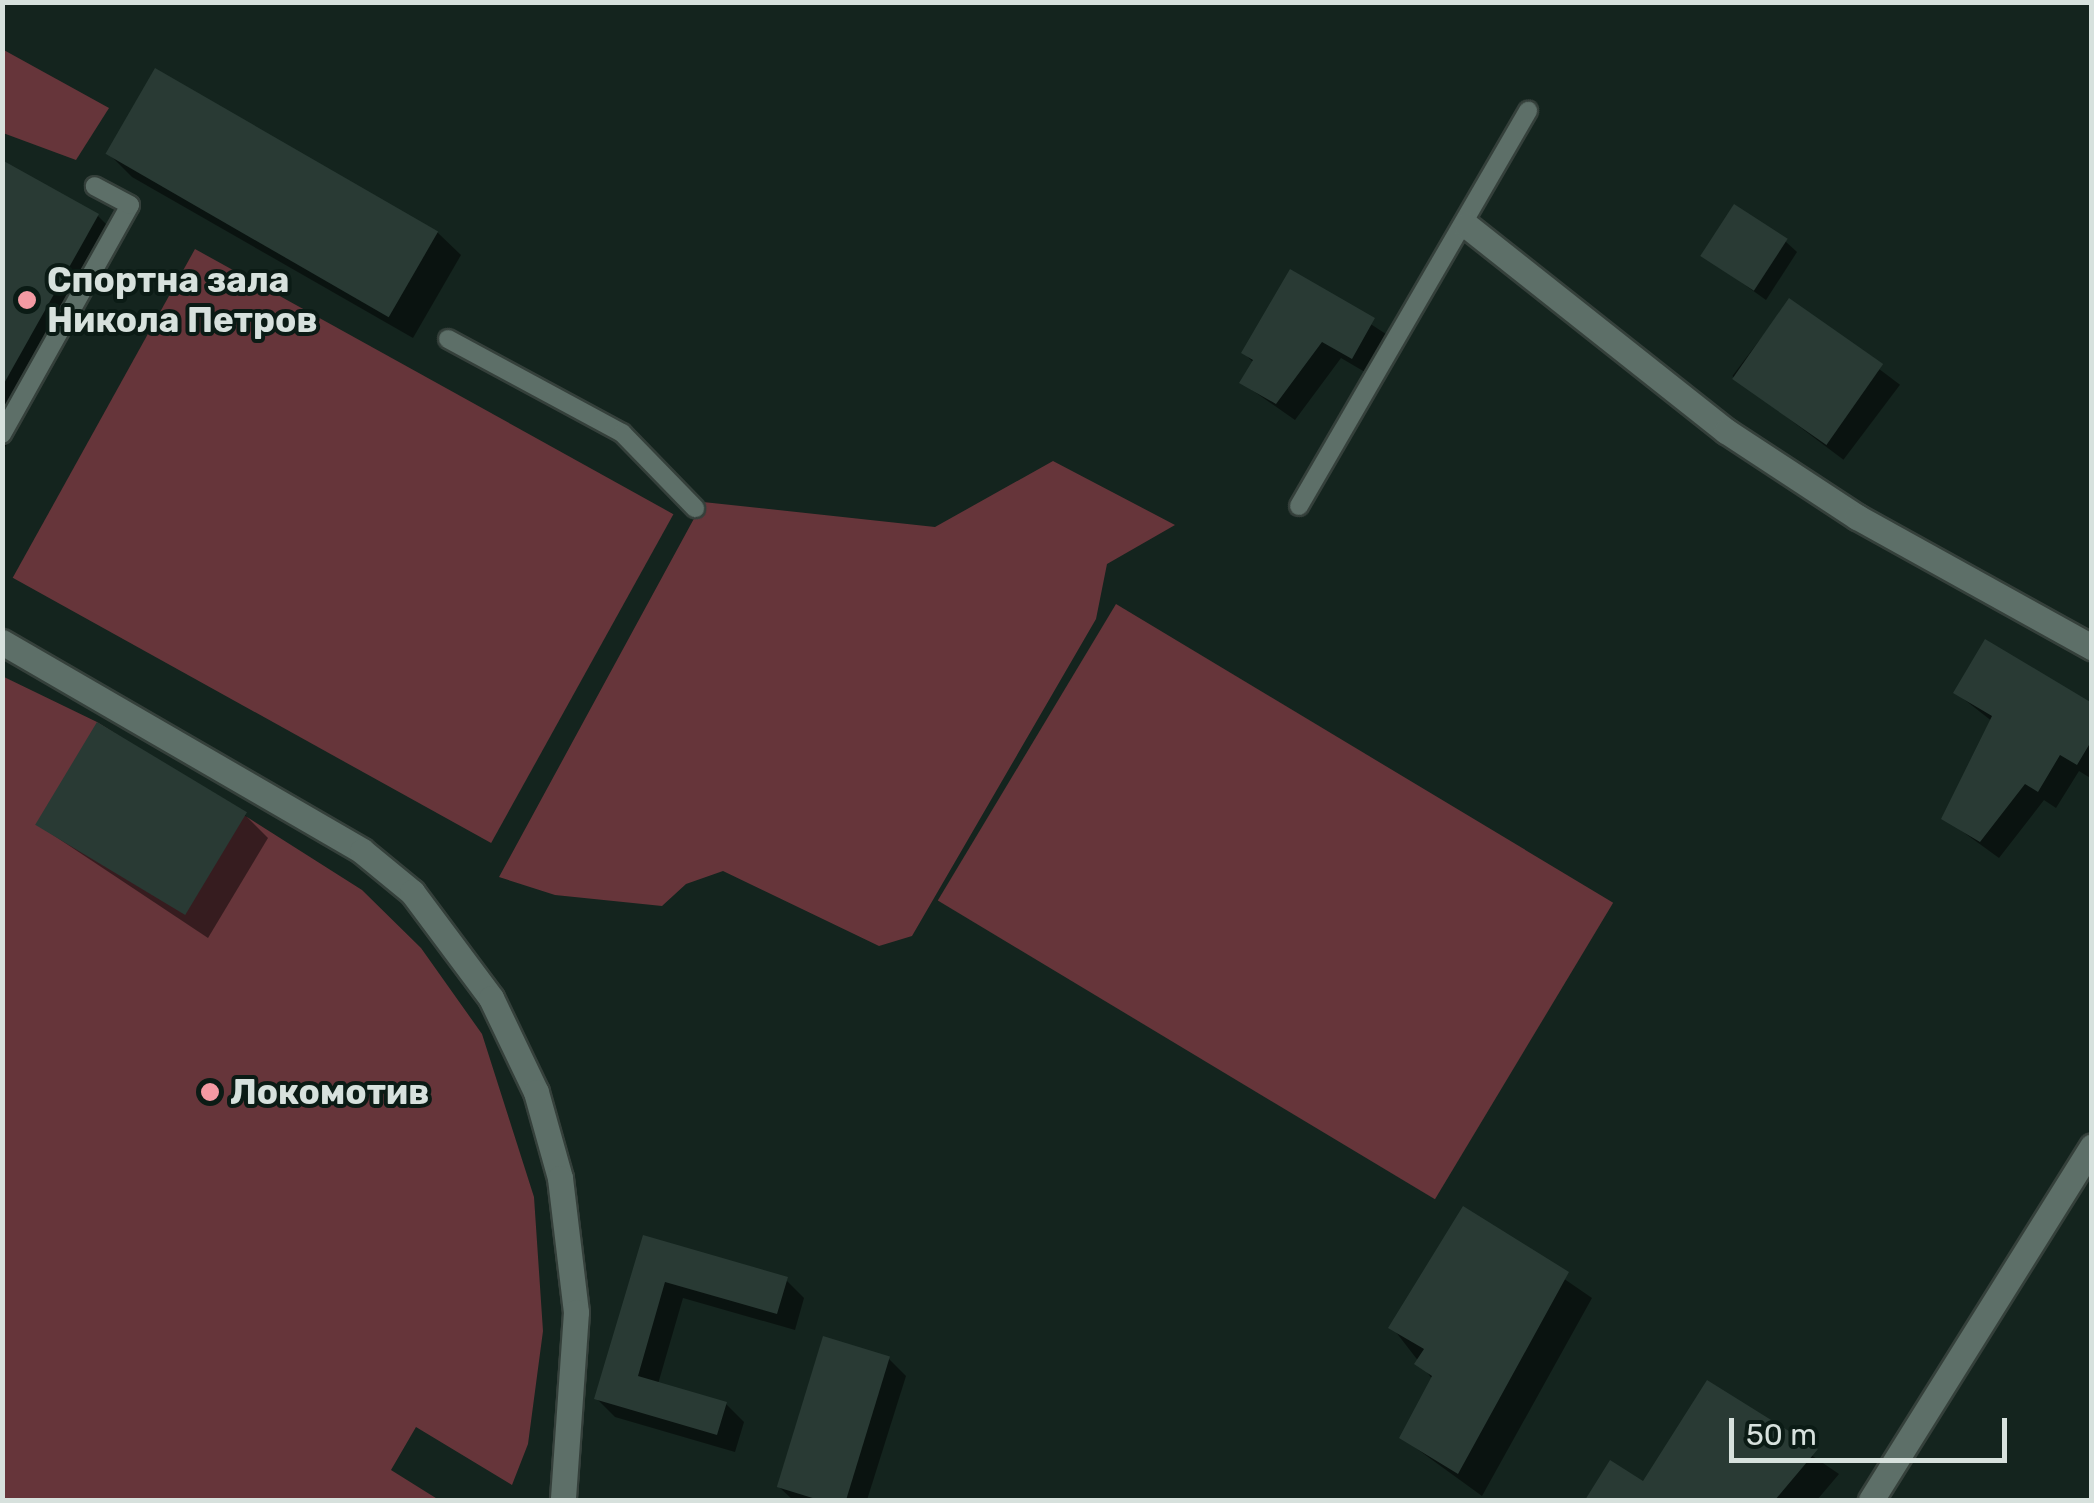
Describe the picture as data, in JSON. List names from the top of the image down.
{
  "places": ["Спортна зала Никола Петров", "Локомотив"],
  "scale_bar": "50 m"
}
